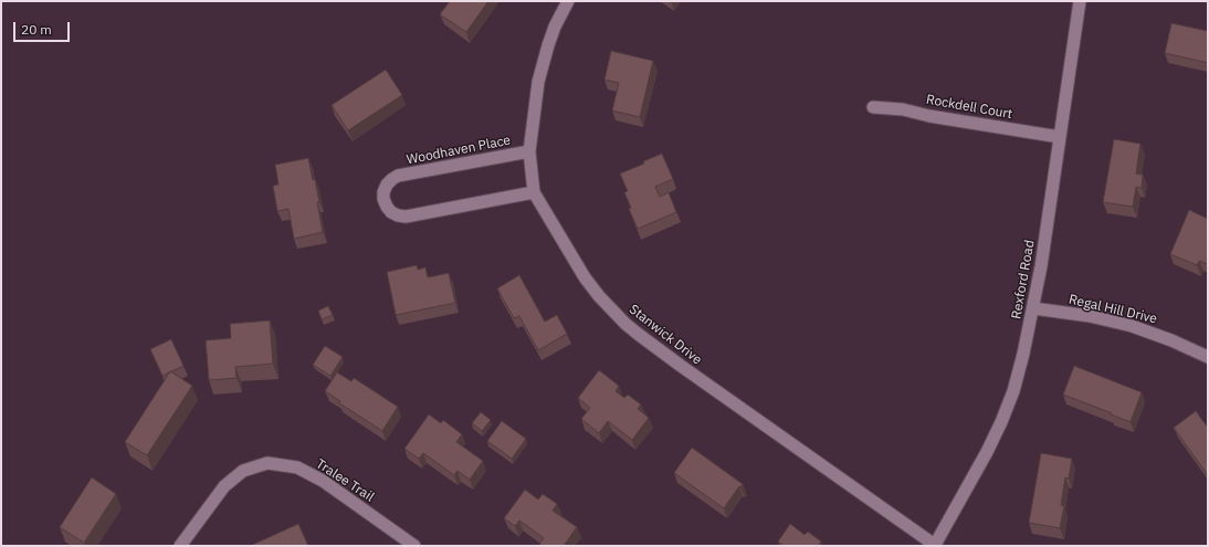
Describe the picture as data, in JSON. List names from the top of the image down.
{
  "streets": {
    "street": [
      "Rockdell Court",
      "Woodhaven Place",
      "Rexford Road",
      "Regal Hill Drive",
      "Stanwick Drive",
      "Tralee Trail"
    ]
  },
  "crossings": [
    ["Rockdell Court", "Rexford Road"],
    ["Woodhaven Place", "Stanwick Drive"],
    ["Rexford Road", "Regal Hill Drive"],
    ["Rexford Road", "Stanwick Drive"]
  ],
  "scale_bar": "20 m"
}
